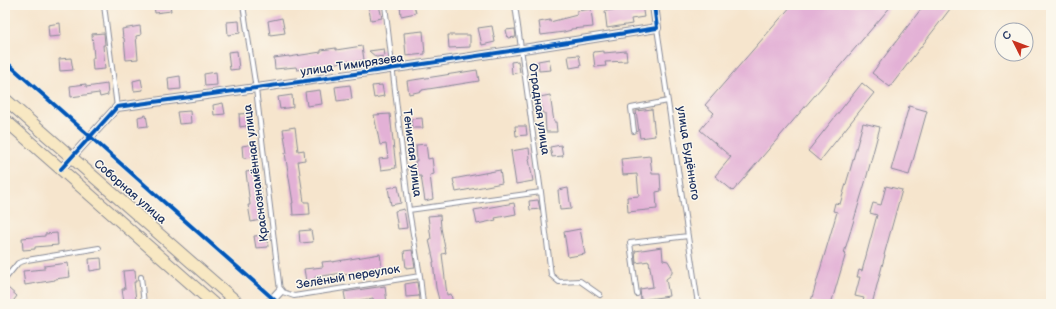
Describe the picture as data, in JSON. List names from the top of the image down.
{
  "streets": {
    "street": ["улица Тимирязева", "улица Будённого", "Соборная улица"],
    "lane": [
      "Отрадная улица",
      "Тенистая улица",
      "Краснознамённая улица",
      "Зелёный переулок"
    ]
  },
  "crossings": [
    ["улица Тимирязева", "Отрадная улица"],
    ["улица Тимирязева", "Тенистая улица"],
    ["улица Тимирязева", "улица Будённого"],
    ["улица Тимирязева", "Краснознамённая улица"],
    ["Тенистая улица", "Зелёный переулок"],
    ["Краснознамённая улица", "Зелёный переулок"]
  ],
  "north": "top left"
}
